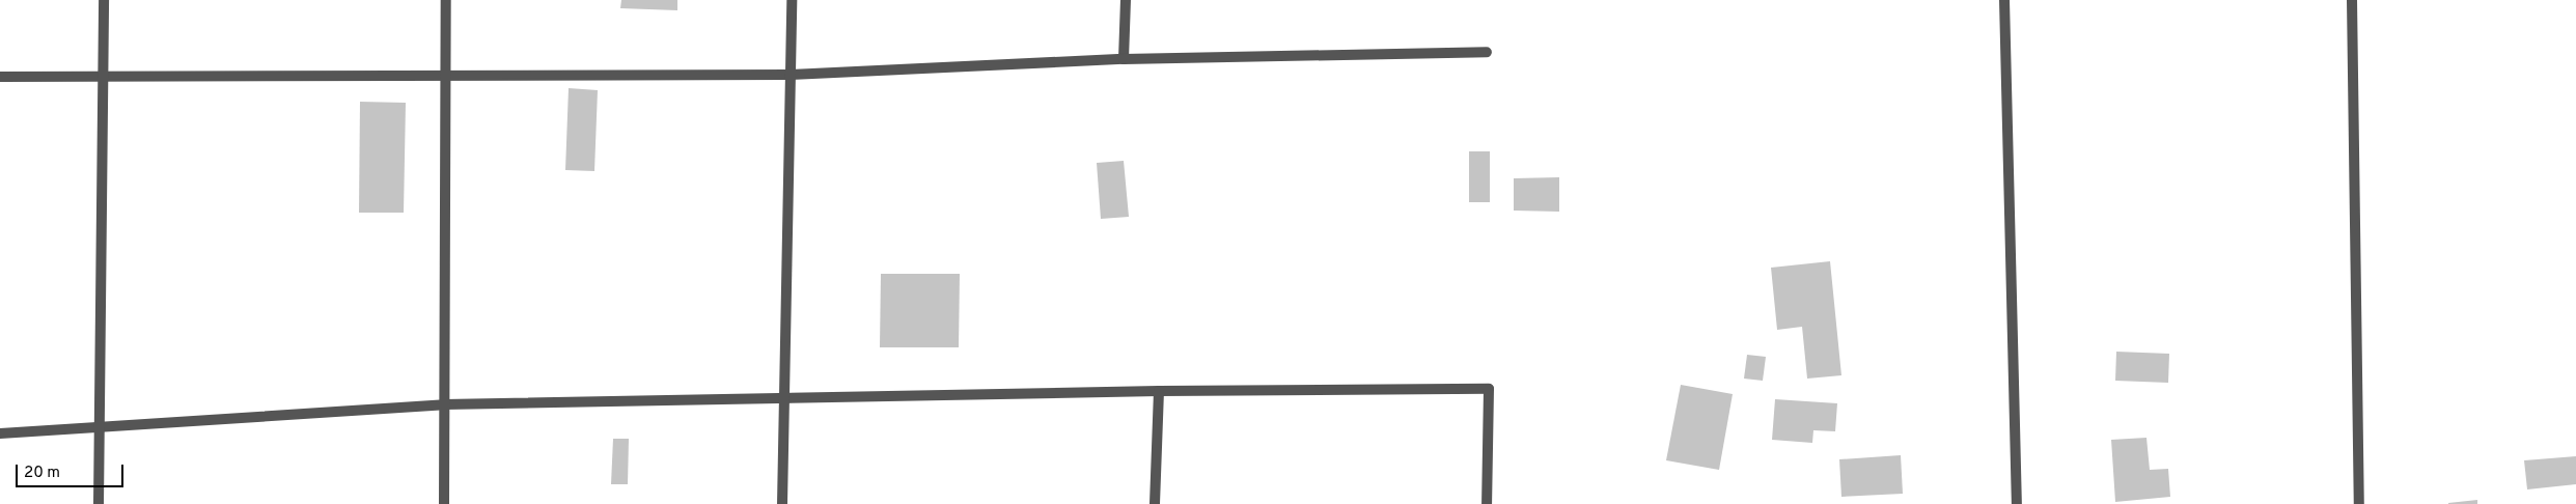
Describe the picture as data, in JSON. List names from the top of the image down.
{
  "scale_bar": "20 m"
}
